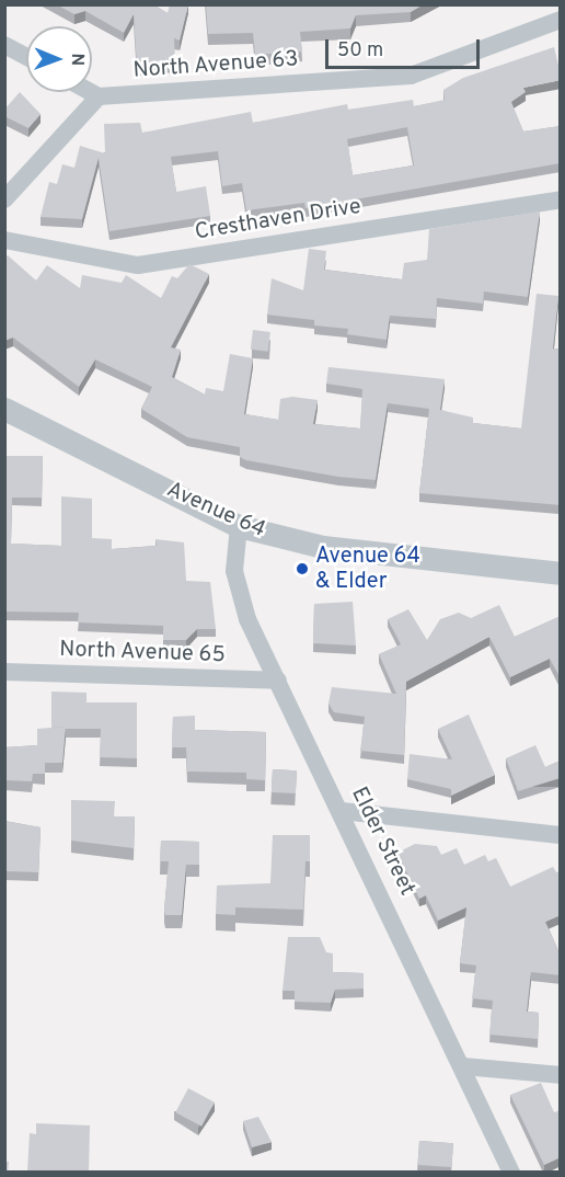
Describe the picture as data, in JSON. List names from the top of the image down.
{
  "streets": {
    "street": [
      "North Avenue 63",
      "Cresthaven Drive",
      "Avenue 64",
      "North Avenue 65",
      "Elder Street"
    ]
  },
  "crossings": [
    ["Avenue 64", "Elder Street"],
    ["North Avenue 65", "Elder Street"]
  ],
  "places": ["Avenue 64 & Elder"],
  "scale_bar": "50 m",
  "north": "right"
}
